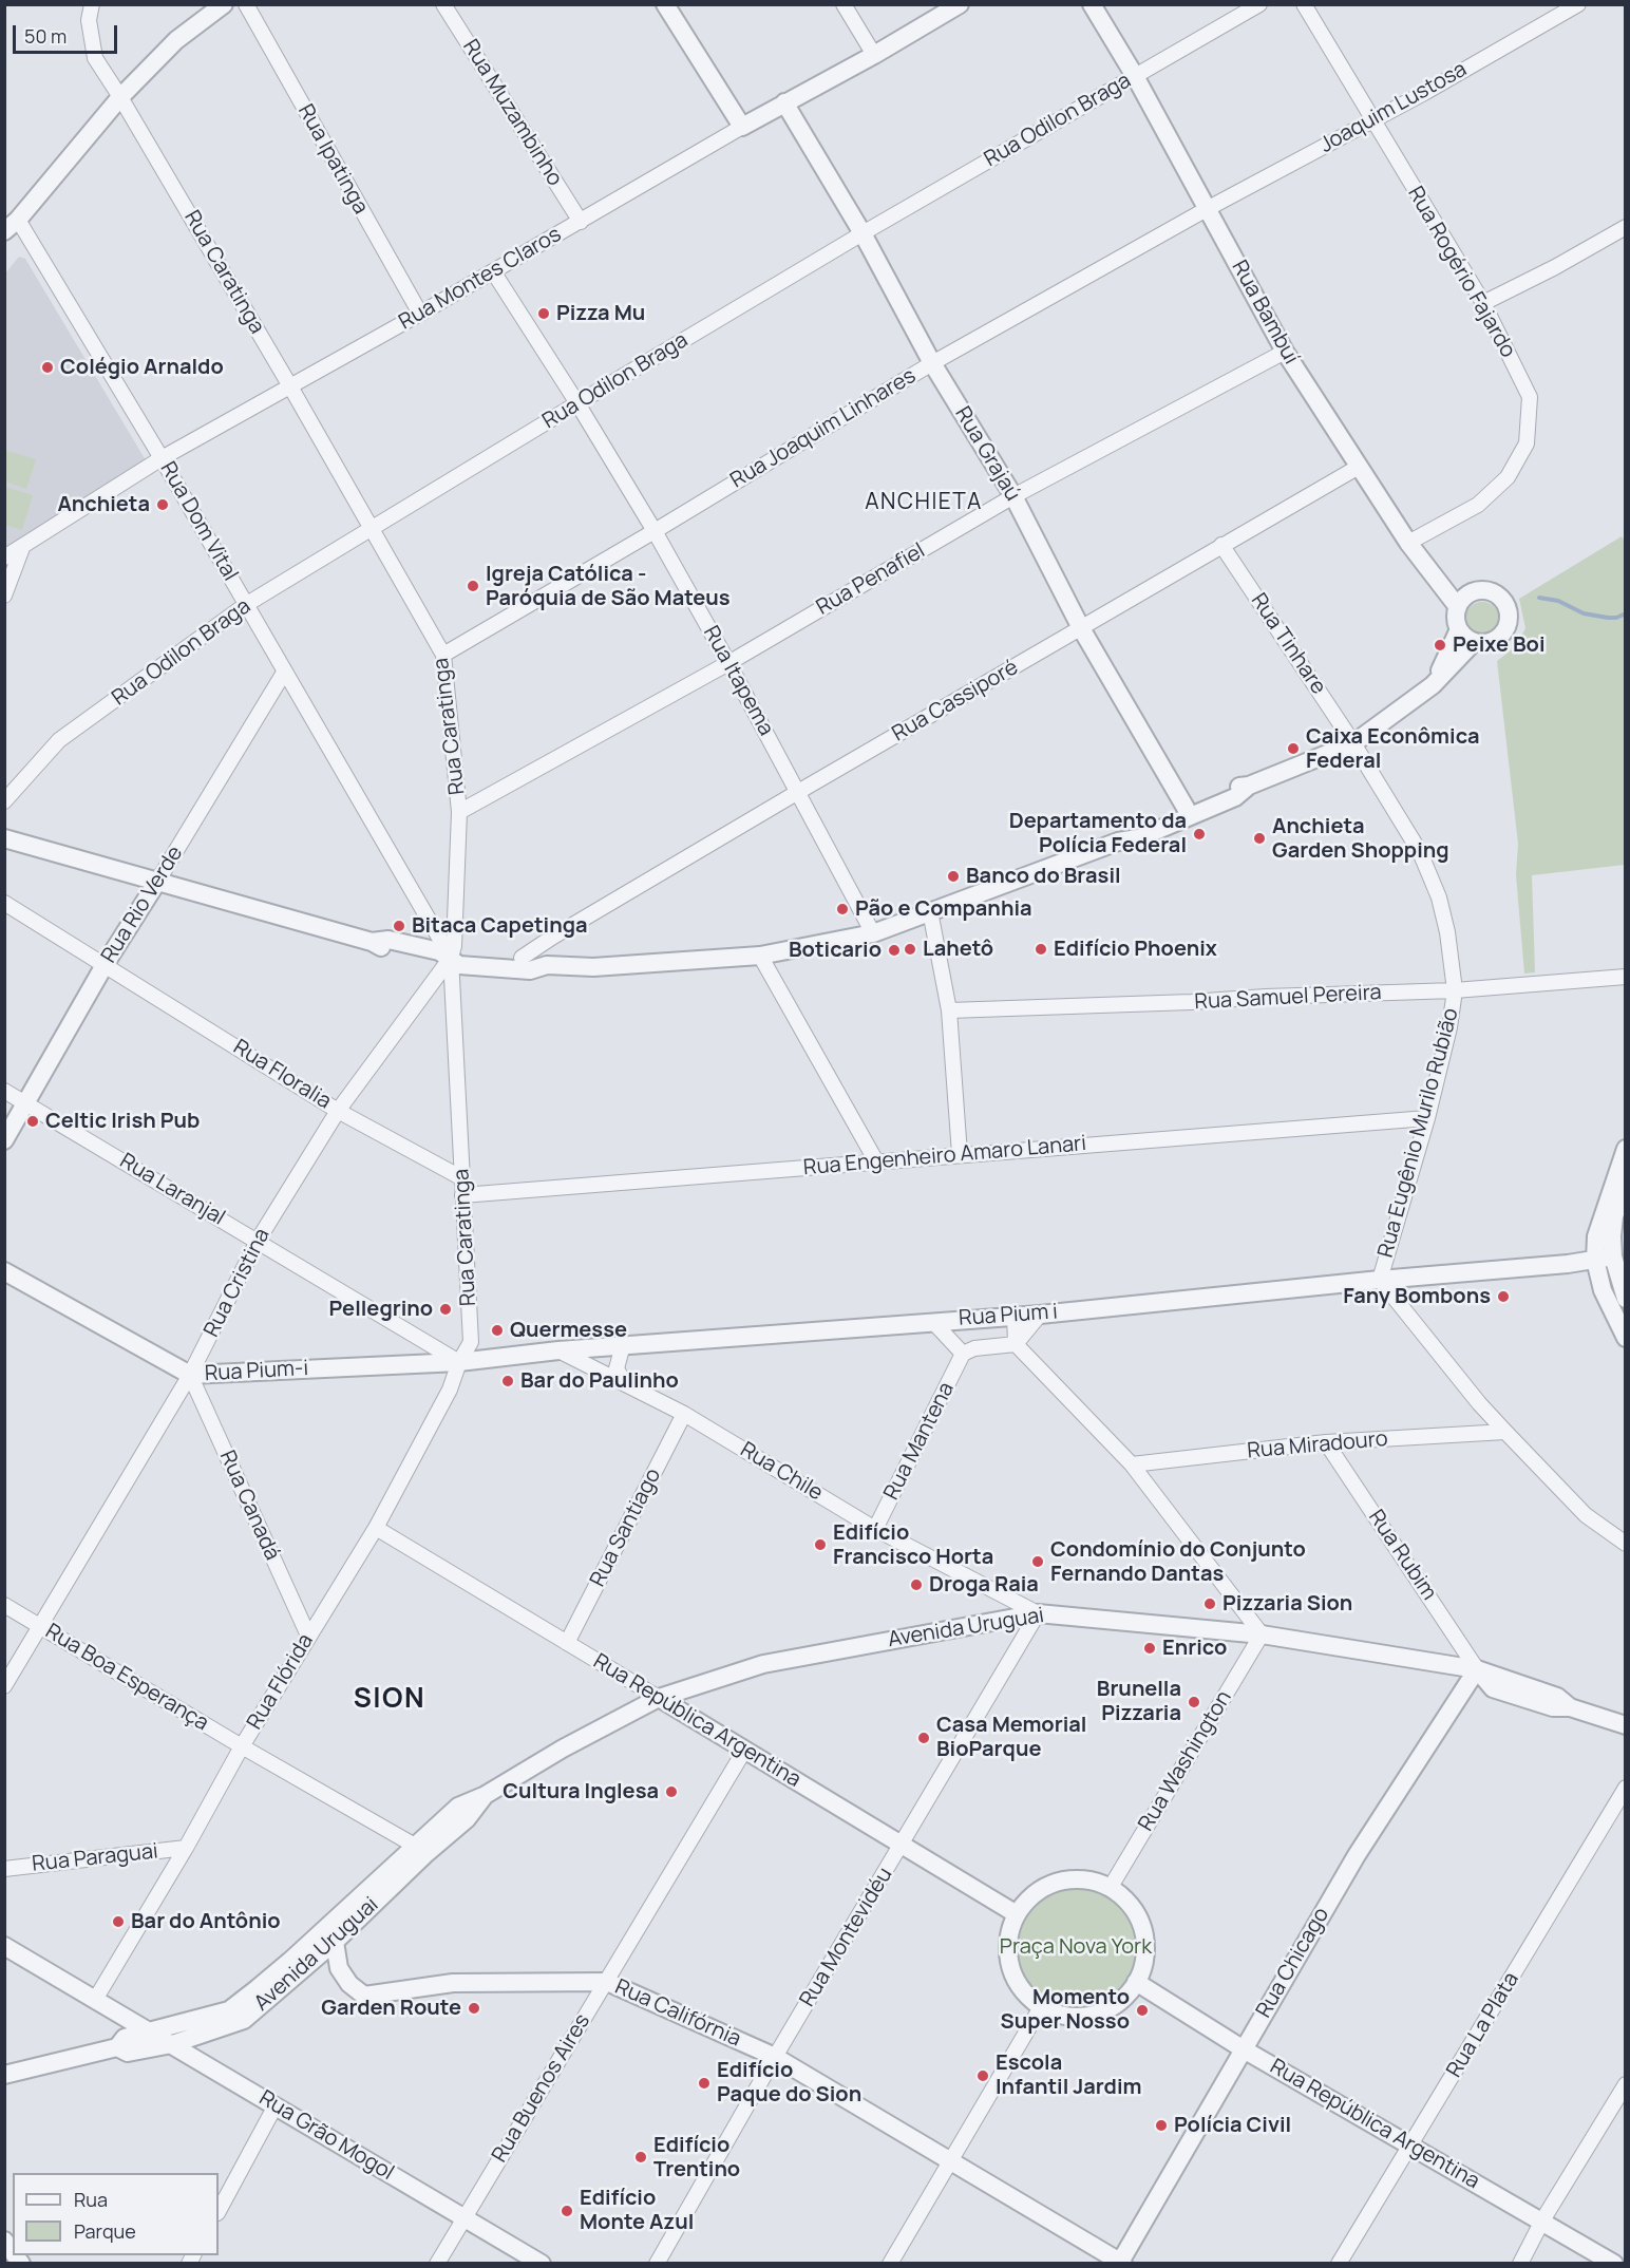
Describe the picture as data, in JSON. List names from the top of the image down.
{
  "streets": {
    "street": [
      "Joaquim Lustosa",
      "Rua Muzambinho",
      "Rua Odilon Braga",
      "Rua Ipatinga",
      "Rua Caratinga",
      "Rua Rogério Fajardo",
      "Rua Montes Claros",
      "Rua Bambuí",
      "Rua Joaquim Linhares",
      "Rua Grajaú",
      "Rua Dom Vital",
      "Rua Penafiel",
      "Rua Tinhare",
      "Rua Itapema",
      "Rua Cassiporé",
      "Rua Rio Verde",
      "Rua Samuel Pereira",
      "Rua Floralia",
      "Rua Eugênio Murilo Rubião",
      "Rua Engenheiro Amaro Lanari",
      "Rua Laranjal",
      "Rua Cristina",
      "Rua Pium i",
      "Rua Pium-i",
      "Rua Mantena",
      "Rua Miradouro",
      "Rua Chile",
      "Rua Canadá",
      "Rua Santiago",
      "Rua Rubim",
      "Avenida Uruguai",
      "Rua Boa Esperança",
      "Rua Flórida",
      "Rua República Argentina",
      "Rua Washington",
      "Rua Paraguai",
      "Rua Montevidéu",
      "Rua Chicago",
      "Rua Califórnia",
      "Rua La Plata",
      "Rua Buenos Aires",
      "Rua Grão Mogol"
    ]
  },
  "crossings": [
    ["Joaquim Lustosa", "Rua Rogério Fajardo"],
    ["Joaquim Lustosa", "Rua Bambuí"],
    ["Joaquim Lustosa", "Rua Joaquim Linhares"],
    ["Rua Muzambinho", "Rua Montes Claros"],
    ["Rua Odilon Braga", "Rua Caratinga"],
    ["Rua Odilon Braga", "Rua Bambuí"],
    ["Rua Odilon Braga", "Rua Grajaú"],
    ["Rua Odilon Braga", "Rua Dom Vital"],
    ["Rua Odilon Braga", "Rua Itapema"],
    ["Rua Ipatinga", "Rua Montes Claros"],
    ["Rua Caratinga", "Rua Montes Claros"],
    ["Rua Caratinga", "Rua Joaquim Linhares"],
    ["Rua Caratinga", "Rua Dom Vital"],
    ["Rua Caratinga", "Rua Penafiel"],
    ["Rua Caratinga", "Rua Floralia"],
    ["Rua Caratinga", "Rua Engenheiro Amaro Lanari"],
    ["Rua Caratinga", "Rua Cristina"],
    ["Rua Caratinga", "Rua Pium i"],
    ["Rua Caratinga", "Rua Pium-i"],
    ["Rua Caratinga", "Rua Flórida"],
    ["Rua Rogério Fajardo", "Rua Bambuí"],
    ["Rua Montes Claros", "Rua Grajaú"],
    ["Rua Montes Claros", "Rua Dom Vital"],
    ["Rua Montes Claros", "Rua Itapema"],
    ["Rua Bambuí", "Rua Joaquim Linhares"],
    ["Rua Bambuí", "Rua Penafiel"],
    ["Rua Bambuí", "Rua Cassiporé"],
    ["Rua Joaquim Linhares", "Rua Grajaú"],
    ["Rua Joaquim Linhares", "Rua Itapema"],
    ["Rua Grajaú", "Rua Penafiel"],
    ["Rua Grajaú", "Rua Cassiporé"],
    ["Rua Dom Vital", "Rua Rio Verde"],
    ["Rua Dom Vital", "Rua Cristina"],
    ["Rua Penafiel", "Rua Itapema"],
    ["Rua Tinhare", "Rua Cassiporé"],
    ["Rua Tinhare", "Rua Eugênio Murilo Rubião"],
    ["Rua Itapema", "Rua Cassiporé"],
    ["Rua Rio Verde", "Rua Floralia"],
    ["Rua Rio Verde", "Rua Laranjal"],
    ["Rua Samuel Pereira", "Rua Eugênio Murilo Rubião"],
    ["Rua Floralia", "Rua Cristina"],
    ["Rua Eugênio Murilo Rubião", "Rua Engenheiro Amaro Lanari"],
    ["Rua Eugênio Murilo Rubião", "Rua Pium i"],
    ["Rua Laranjal", "Rua Cristina"],
    ["Rua Laranjal", "Rua Pium-i"],
    ["Rua Cristina", "Rua Pium-i"],
    ["Rua Cristina", "Rua Canadá"],
    ["Rua Cristina", "Rua Boa Esperança"],
    ["Rua Pium i", "Rua Pium-i"],
    ["Rua Pium i", "Rua Chile"],
    ["Rua Pium i", "Rua Flórida"],
    ["Rua Pium-i", "Rua Canadá"],
    ["Rua Pium-i", "Rua Flórida"],
    ["Rua Mantena", "Rua Chile"],
    ["Rua Miradouro", "Rua Rubim"],
    ["Rua Chile", "Rua Santiago"],
    ["Rua Chile", "Avenida Uruguai"],
    ["Rua Chile", "Rua Montevidéu"],
    ["Rua Canadá", "Rua Flórida"],
    ["Rua Santiago", "Rua República Argentina"],
    ["Rua Rubim", "Avenida Uruguai"],
    ["Rua Rubim", "Rua Chicago"],
    ["Avenida Uruguai", "Rua Boa Esperança"],
    ["Avenida Uruguai", "Rua República Argentina"],
    ["Avenida Uruguai", "Rua Washington"],
    ["Avenida Uruguai", "Rua Montevidéu"],
    ["Avenida Uruguai", "Rua Chicago"],
    ["Avenida Uruguai", "Rua Grão Mogol"],
    ["Rua Boa Esperança", "Rua Flórida"],
    ["Rua Flórida", "Rua República Argentina"],
    ["Rua Flórida", "Rua Paraguai"],
    ["Rua Flórida", "Rua Grão Mogol"],
    ["Rua República Argentina", "Rua Washington"],
    ["Rua República Argentina", "Rua Montevidéu"],
    ["Rua República Argentina", "Rua Chicago"],
    ["Rua República Argentina", "Rua La Plata"],
    ["Rua República Argentina", "Rua Buenos Aires"],
    ["Rua Montevidéu", "Rua Califórnia"],
    ["Rua Chicago", "Rua Califórnia"],
    ["Rua Califórnia", "Rua Buenos Aires"],
    ["Rua Buenos Aires", "Rua Grão Mogol"]
  ],
  "districts": ["ANCHIETA", "SION"],
  "parks": ["Praça Nova York"],
  "places": [
    "Pizza Mu",
    "Colégio Arnaldo",
    "Anchieta",
    "Igreja Católica - Paróquia de São Mateus",
    "Peixe Boi",
    "Caixa Econômica Federal",
    "Departamento da Polícia Federal",
    "Anchieta Garden Shopping",
    "Banco do Brasil",
    "Pão e Companhia",
    "Bitaca Capetinga",
    "Lahetô",
    "Edifício Phoenix",
    "Boticario",
    "Celtic Irish Pub",
    "Fany Bombons",
    "Pellegrino",
    "Quermesse",
    "Bar do Paulinho",
    "Edifício Francisco Horta",
    "Condomínio do Conjunto Fernando Dantas",
    "Droga Raia",
    "Pizzaria Sion",
    "Enrico",
    "Brunella Pizzaria",
    "Casa Memorial BioParque",
    "Cultura Inglesa",
    "Bar do Antônio",
    "Garden Route",
    "Momento Super Nosso",
    "Escola Infantil Jardim",
    "Edifício Paque do Sion",
    "Polícia Civil",
    "Edifício Trentino",
    "Edifício Monte Azul"
  ],
  "legend": ["Rua", "Parque"],
  "scale_bar": "50 m"
}
